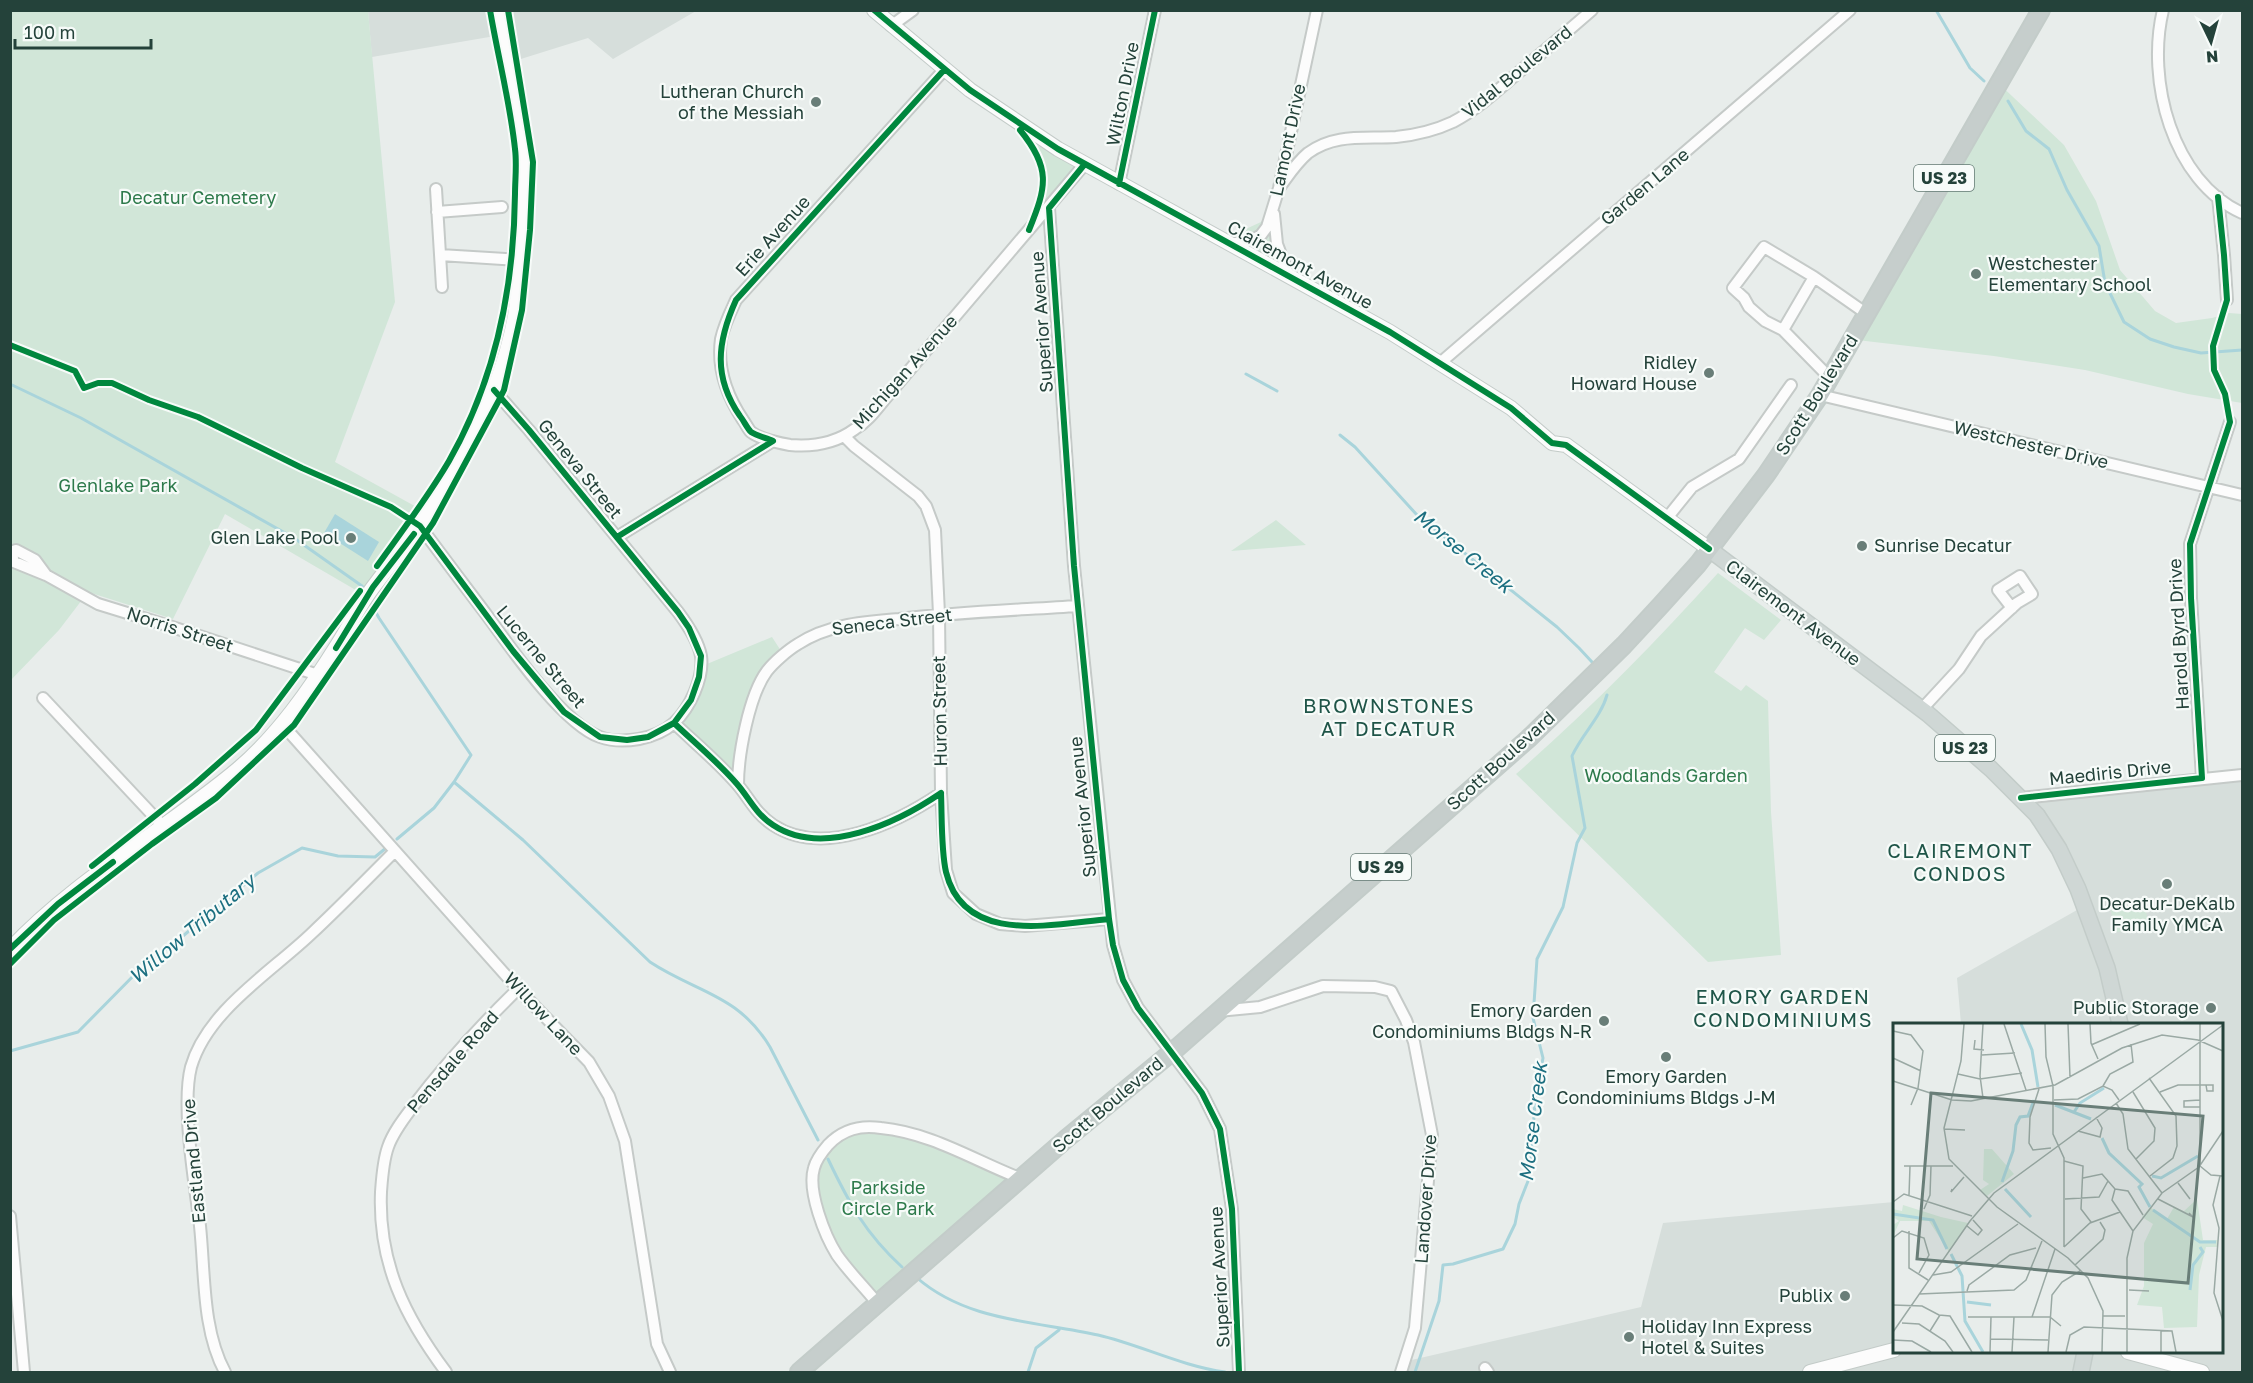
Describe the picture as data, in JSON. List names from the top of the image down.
{
  "streets": {
    "highway": ["US 23", "Scott Boulevard", "US 29"],
    "main road": ["Clairemont Avenue"],
    "street": [
      "Vidal Boulevard",
      "Wilton Drive",
      "Lamont Drive",
      "Garden Lane",
      "Erie Avenue",
      "Superior Avenue",
      "Michigan Avenue",
      "Westchester Drive",
      "Geneva Street",
      "Seneca Street",
      "Norris Street",
      "Harold Byrd Drive",
      "Lucerne Street",
      "Huron Street",
      "Maediris Drive",
      "Willow Lane",
      "Pensdale Road",
      "Eastland Drive",
      "Landover Drive"
    ]
  },
  "crossings": [
    ["Vidal Boulevard", "Lamont Drive"],
    ["Wilton Drive", "Clairemont Avenue"],
    ["Lamont Drive", "Clairemont Avenue"],
    ["Garden Lane", "Clairemont Avenue"],
    ["Erie Avenue", "Clairemont Avenue"],
    ["Erie Avenue", "Michigan Avenue"],
    ["Clairemont Avenue", "Michigan Avenue"],
    ["Clairemont Avenue", "Scott Boulevard"],
    ["Clairemont Avenue", "Maediris Drive"],
    ["Superior Avenue", "Michigan Avenue"],
    ["Superior Avenue", "Scott Boulevard"],
    ["Superior Avenue", "Seneca Street"],
    ["Superior Avenue", "Huron Street"],
    ["Michigan Avenue", "Huron Street"],
    ["Scott Boulevard", "Westchester Drive"],
    ["Scott Boulevard", "Landover Drive"],
    ["Westchester Drive", "Harold Byrd Drive"],
    ["Geneva Street", "Lucerne Street"],
    ["Seneca Street", "Huron Street"],
    ["Harold Byrd Drive", "Maediris Drive"],
    ["Willow Lane", "Pensdale Road"],
    ["Willow Lane", "Eastland Drive"]
  ],
  "districts": ["BROWNSTONES AT DECATUR", "CLAIREMONT CONDOS", "EMORY GARDEN CONDOMINIUMS"],
  "water": ["Morse Creek", "Willow Tributary"],
  "parks": [
    "Decatur Cemetery",
    "Glenlake Park",
    "Woodlands Garden",
    "Parkside Circle Park"
  ],
  "places": [
    "Lutheran Church of the Messiah",
    "Westchester Elementary School",
    "Ridley Howard House",
    "Glen Lake Pool",
    "Sunrise Decatur",
    "Decatur-DeKalb Family YMCA",
    "Public Storage",
    "Emory Garden Condominiums Bldgs N-R",
    "Emory Garden Condominiums Bldgs J-M",
    "Publix",
    "Holiday Inn Express Hotel & Suites"
  ],
  "scale_bar": "100 m",
  "north": "bottom"
}
